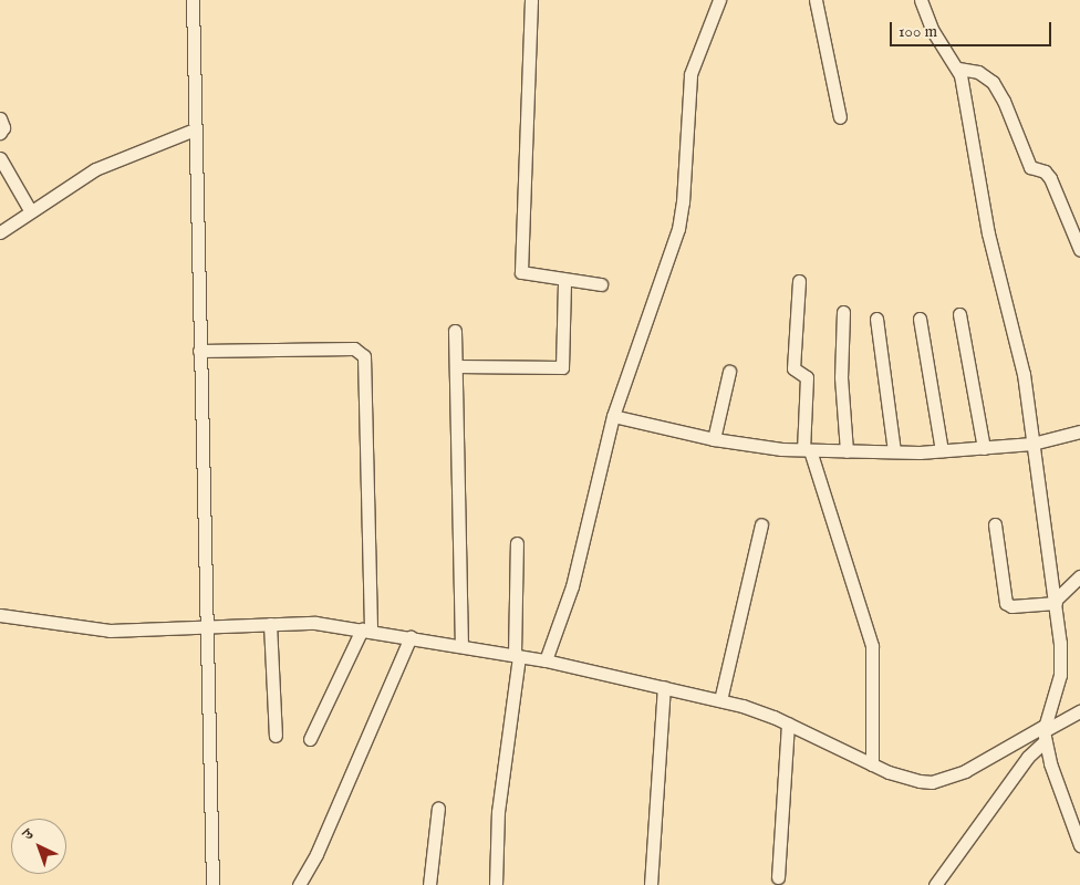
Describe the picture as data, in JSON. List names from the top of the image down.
{
  "scale_bar": "100 m",
  "north": "top left"
}
